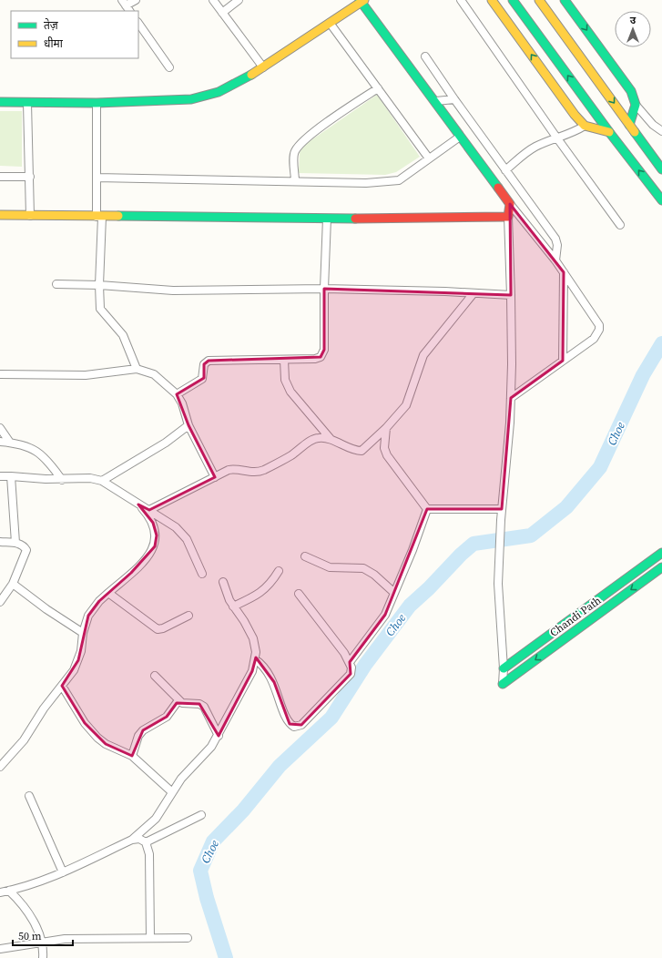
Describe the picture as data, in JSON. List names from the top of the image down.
{
  "streets": {
    "street": ["Chandi Path"]
  },
  "water": ["Choe"],
  "legend": ["तेज़", "धीमा"],
  "scale_bar": "50 m",
  "north": "top"
}
